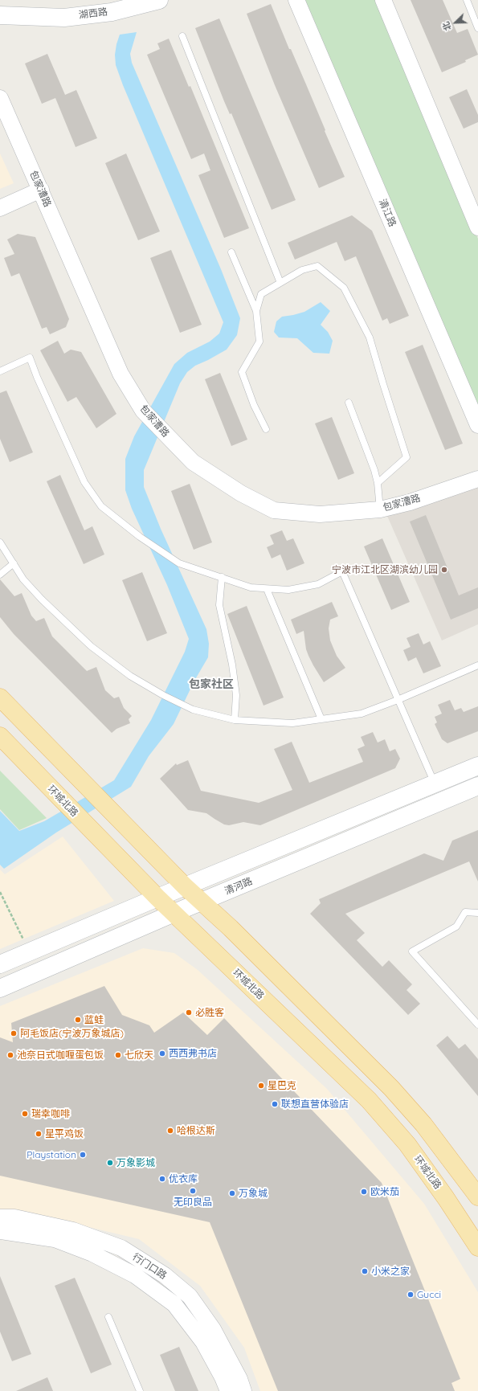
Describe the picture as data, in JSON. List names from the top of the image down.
{
  "streets": {
    "main road": ["湖西路", "环城北路", "清河路"],
    "street": ["包家漕路", "清江路", "行门口路"]
  },
  "crossings": [
    ["环城北路", "清河路"]
  ],
  "districts": ["包家社区"],
  "places": [
    "宁波市江北区湖滨幼儿园",
    "必胜客",
    "蓝蛙",
    "阿毛饭店(宁波万象城店)",
    "西西弗书店",
    "池奈日式咖喱蛋包饭",
    "七欣天",
    "星巴克",
    "联想直营体验店",
    "瑞幸咖啡",
    "哈根达斯",
    "星平鸡饭",
    "Playstation",
    "万象影城",
    "优衣库",
    "无印良品",
    "欧米茄",
    "万象城",
    "小米之家",
    "Gucci"
  ],
  "north": "bottom left"
}
